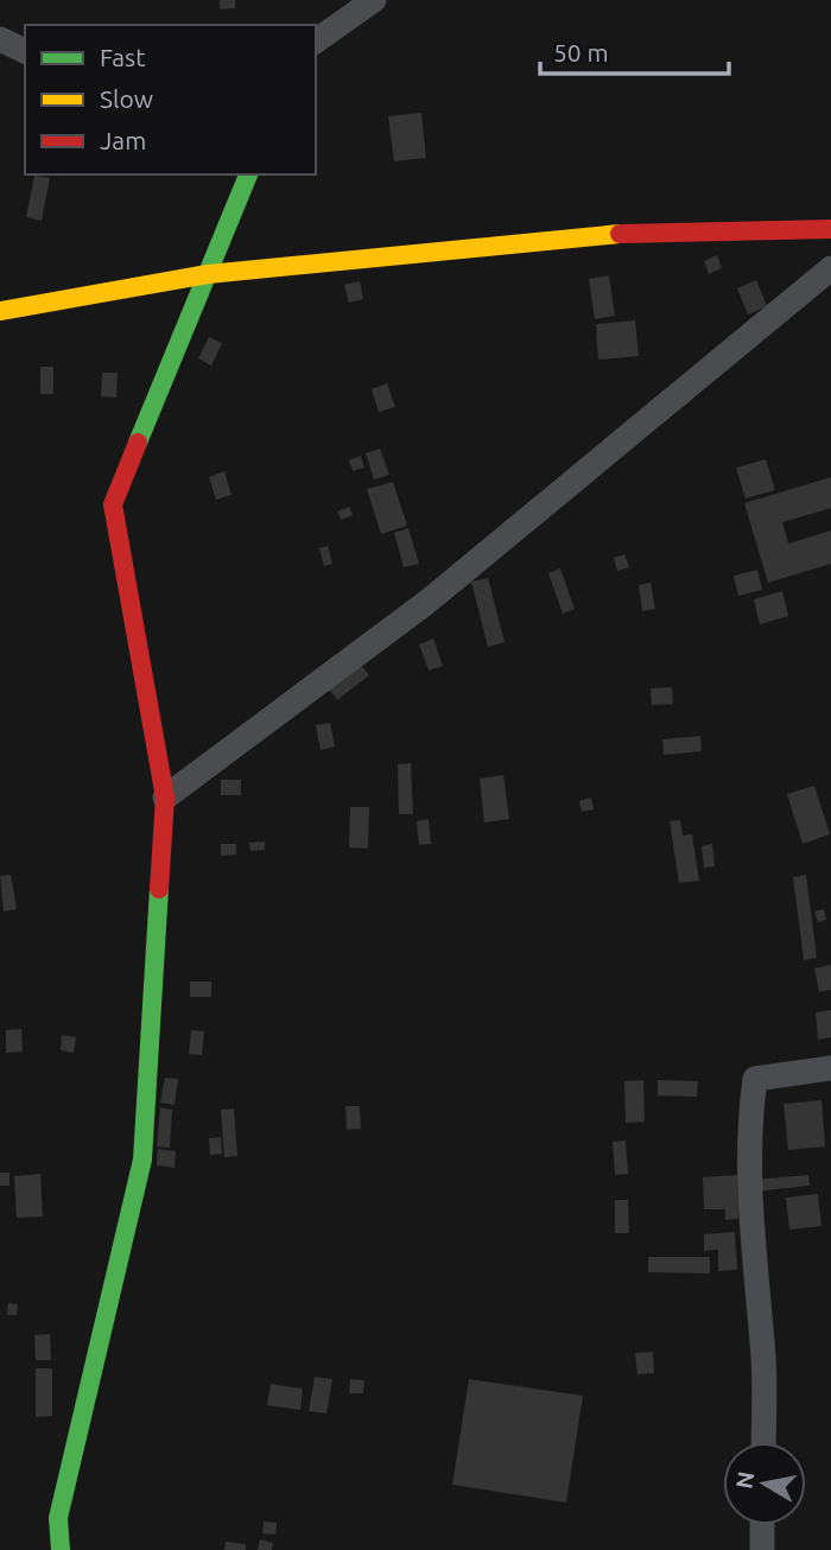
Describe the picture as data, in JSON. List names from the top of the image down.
{
  "legend": ["Fast", "Slow", "Jam"],
  "scale_bar": "50 m",
  "north": "left"
}
